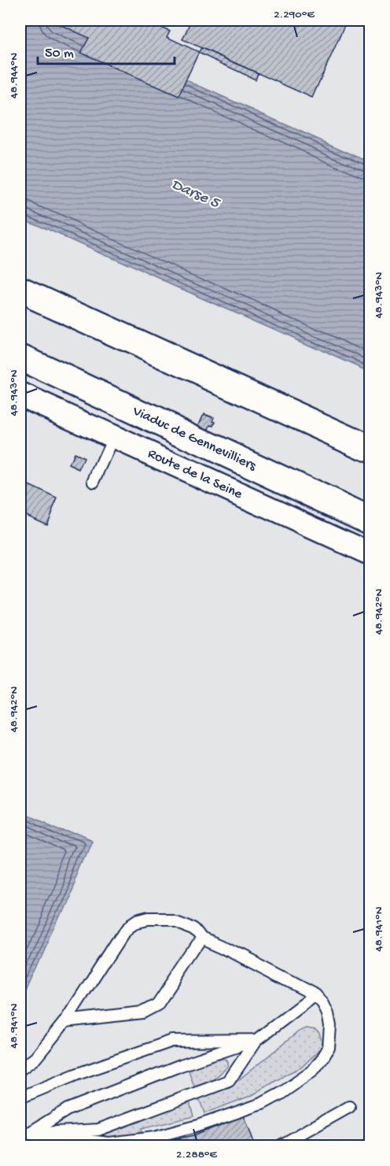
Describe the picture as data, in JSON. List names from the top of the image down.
{
  "streets": {
    "highway": ["Viaduc de Gennevilliers"],
    "street": ["Route de la Seine"]
  },
  "water": ["Darse 5"],
  "scale_bar": "50 m",
  "coordinates": [
    "2.290°E",
    "48.944°N",
    "48.943°N",
    "48.942°N",
    "48.941°N",
    "2.288°E"
  ]
}
